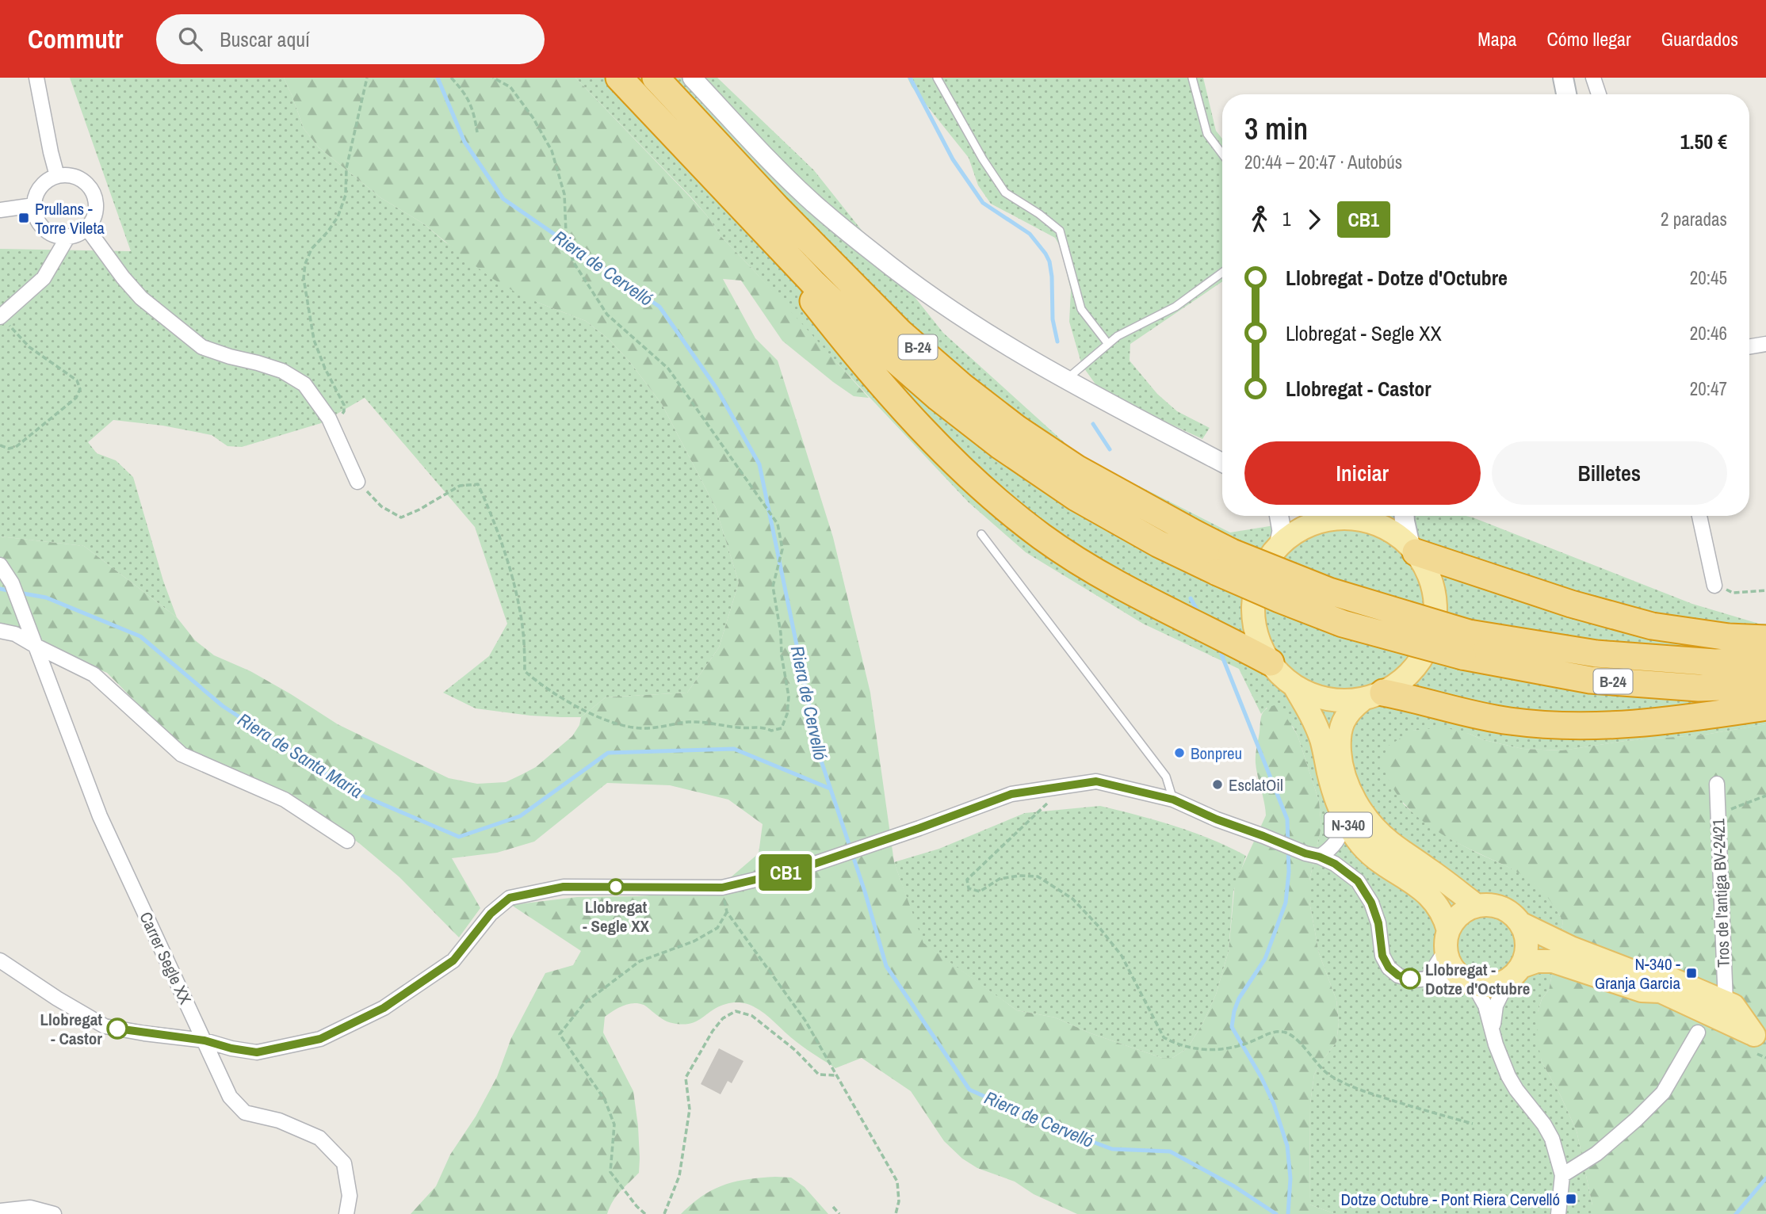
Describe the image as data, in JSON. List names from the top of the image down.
{
  "streets": {
    "highway": ["B-24"],
    "main road": ["N-340"],
    "street": ["Tros de l'antiga BV-2421", "Carrer Segle XX"]
  },
  "water": ["Riera de Cervelló", "Riera de Santa Maria"],
  "places": {
    "transit": ["Prullans - Torre Vileta", "N-340 - Granja Garcia", "Dotze Octubre - Pont Riera Cervelló"],
    "other": [
      "Bonpreu",
      "EsclatOil",
      "Llobregat - Segle XX",
      "Llobregat - Dotze d'Octubre",
      "Llobregat - Castor"
    ]
  },
  "lines": ["bus line CB1"],
  "page": {
    "header": "Commutr",
    "search": "Buscar aquí",
    "nav": ["Mapa", "Cómo llegar", "Guardados"],
    "on_map": "CB1",
    "heading": ["3 min", "20:44 – 20:47 · Autobús", "1.50 €"],
    "legs": ["1", "CB1", "2 paradas"],
    "list": [
      {
        "name": "Llobregat - Dotze d'Octubre",
        "value": "20:45"
      },
      {
        "name": "Llobregat - Segle XX",
        "value": "20:46"
      },
      {
        "name": "Llobregat - Castor",
        "value": "20:47"
      }
    ],
    "buttons": ["Iniciar", "Billetes"]
  }
}
